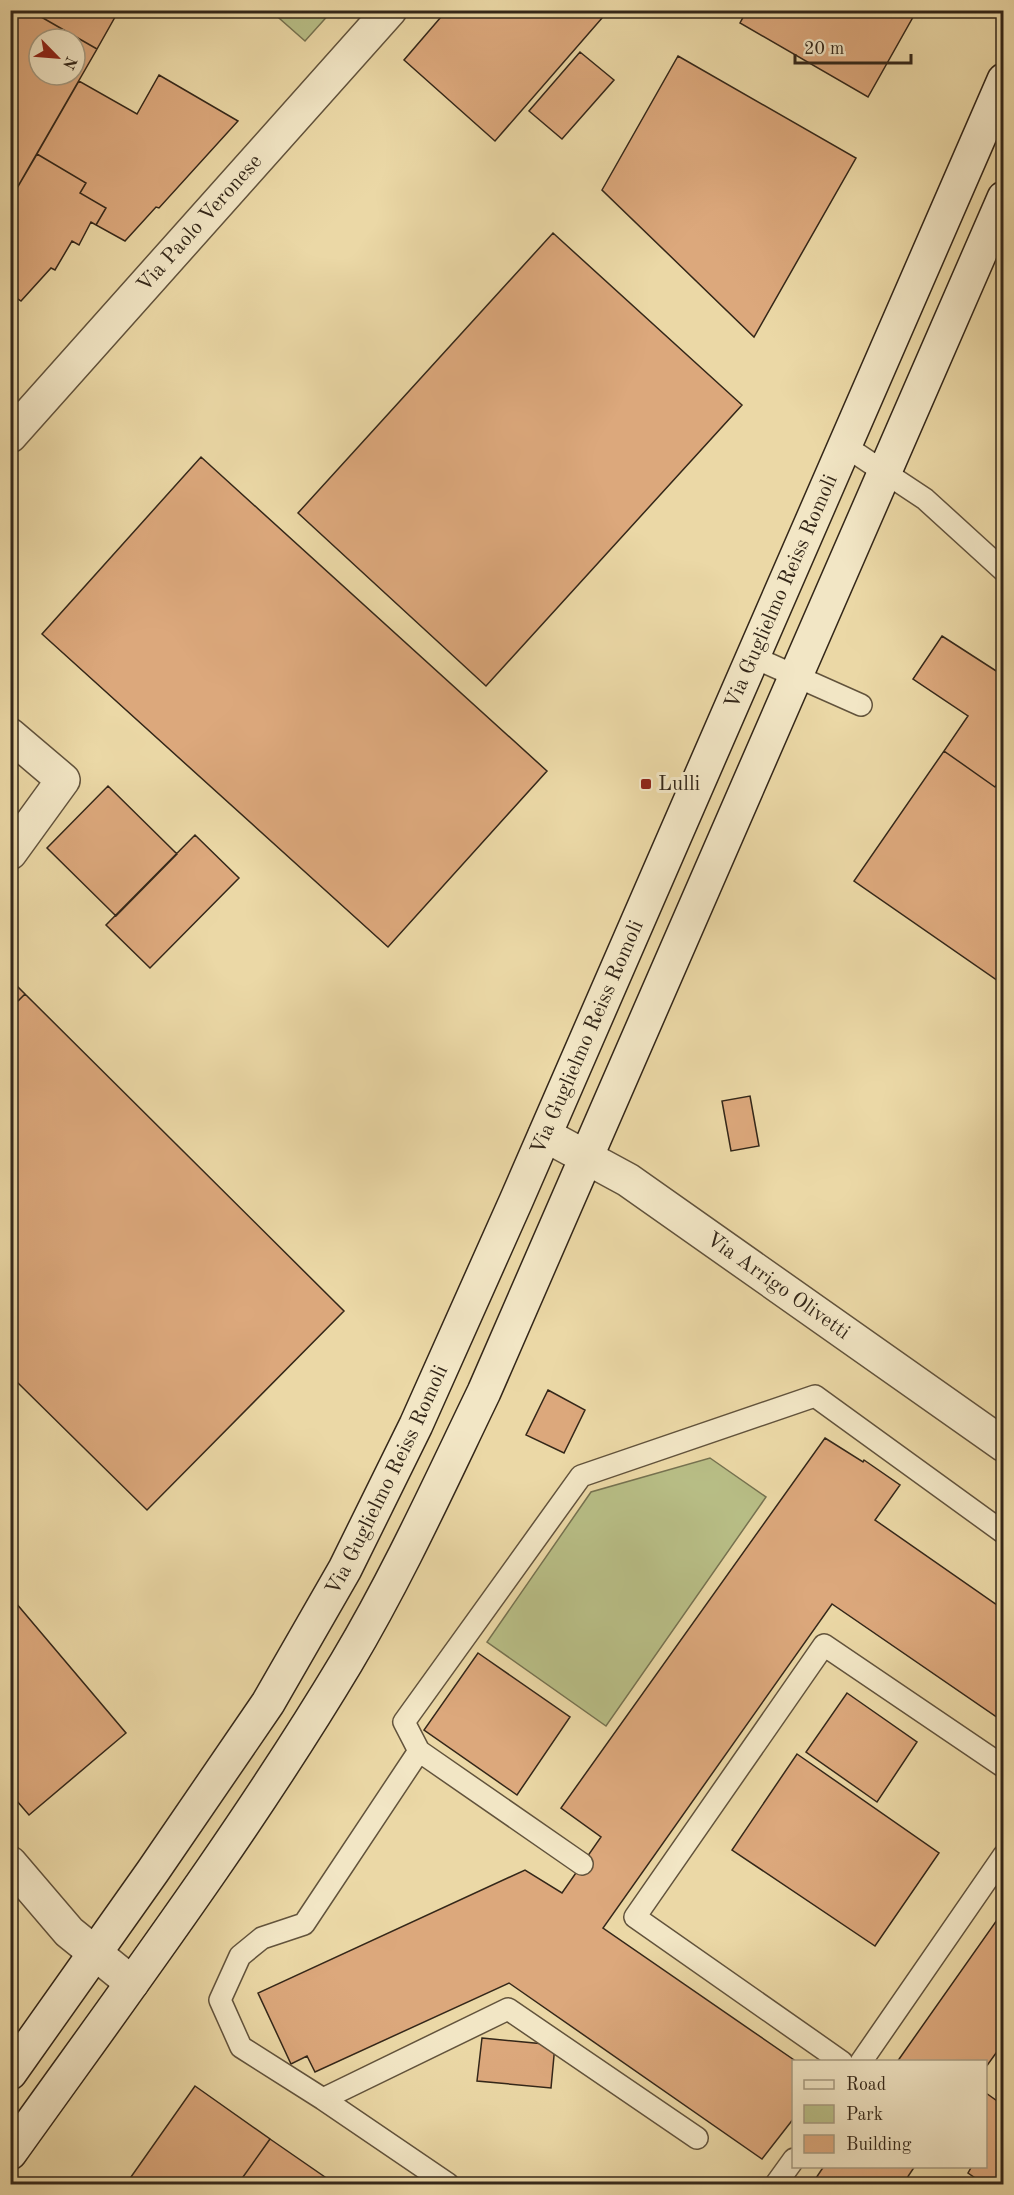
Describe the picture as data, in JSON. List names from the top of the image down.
{
  "streets": {
    "main road": ["Via Paolo Veronese", "Via Guglielmo Reiss Romoli", "Via Arrigo Olivetti"]
  },
  "crossings": [
    ["Via Guglielmo Reiss Romoli", "Via Arrigo Olivetti"]
  ],
  "places": {
    "transit": ["Lulli"]
  },
  "legend": ["Road", "Park", "Building"],
  "scale_bar": "20 m",
  "north": "bottom right"
}
